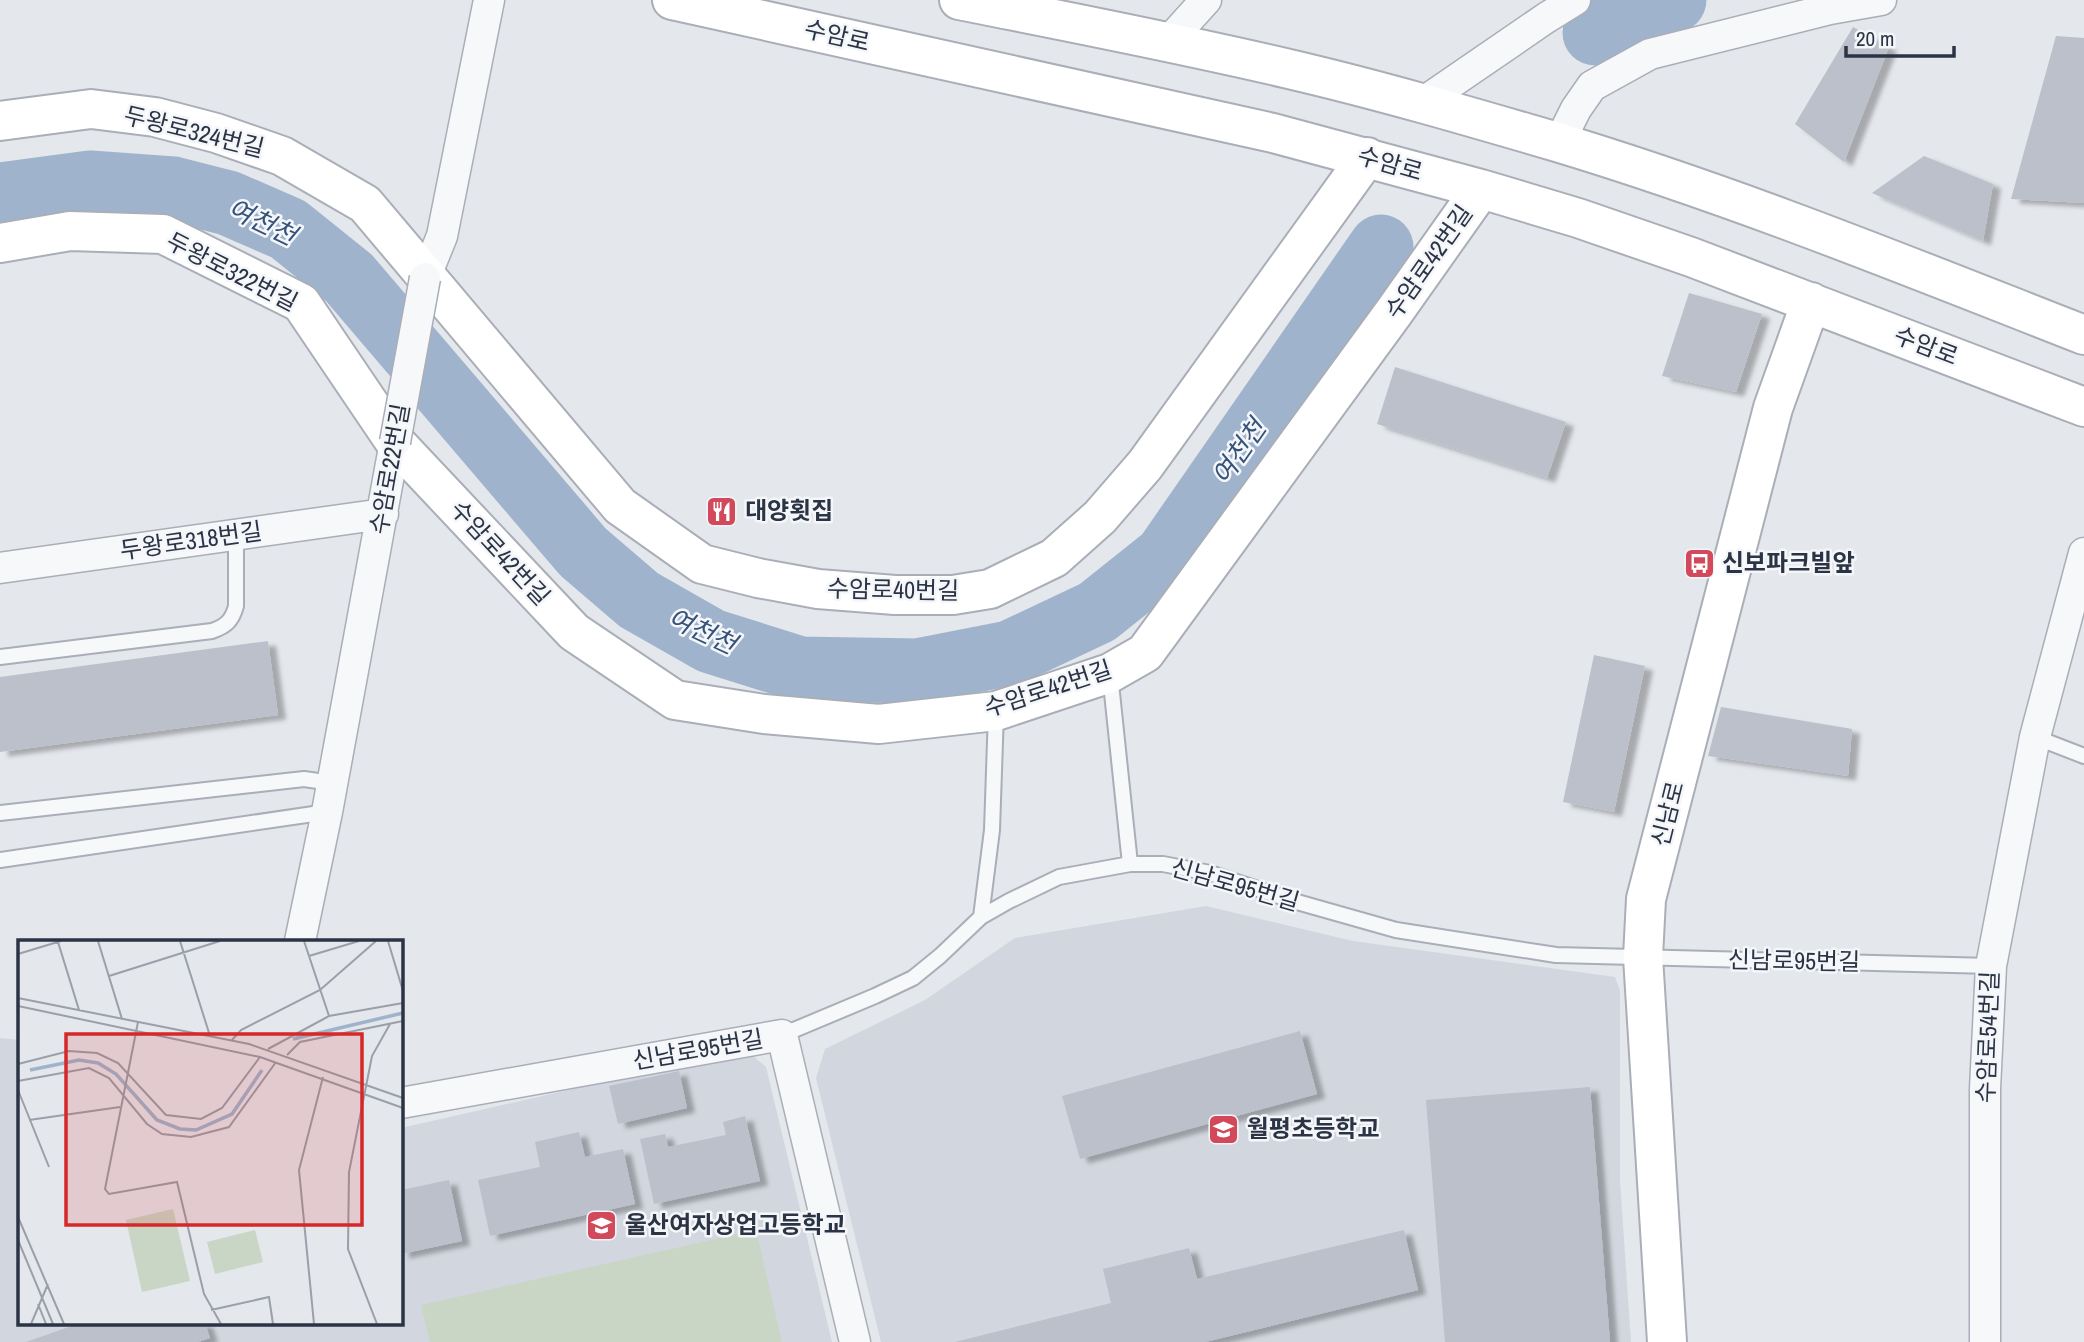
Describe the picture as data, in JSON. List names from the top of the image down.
{
  "streets": {
    "street": [
      "수암로",
      "두왕로324번길",
      "수암로42번길",
      "두왕로322번길",
      "수암로22번길",
      "두왕로318번길",
      "수암로40번길",
      "신남로",
      "신남로95번길",
      "수암로54번길"
    ]
  },
  "crossings": [
    ["수암로", "수암로42번길"],
    ["수암로", "수암로40번길"],
    ["수암로", "신남로"],
    ["두왕로324번길", "수암로22번길"],
    ["두왕로324번길", "수암로40번길"],
    ["수암로42번길", "두왕로322번길"],
    ["수암로42번길", "수암로22번길"],
    ["두왕로322번길", "수암로22번길"],
    ["수암로22번길", "두왕로318번길"],
    ["수암로22번길", "수암로40번길"],
    ["신남로", "신남로95번길"],
    ["신남로95번길", "수암로54번길"]
  ],
  "water": ["여천천"],
  "places": {
    "restaurant": ["대양횟집"],
    "bus stop": ["신보파크빌앞"],
    "school or university": ["월평초등학교", "울산여자상업고등학교"]
  },
  "scale_bar": "20 m"
}
